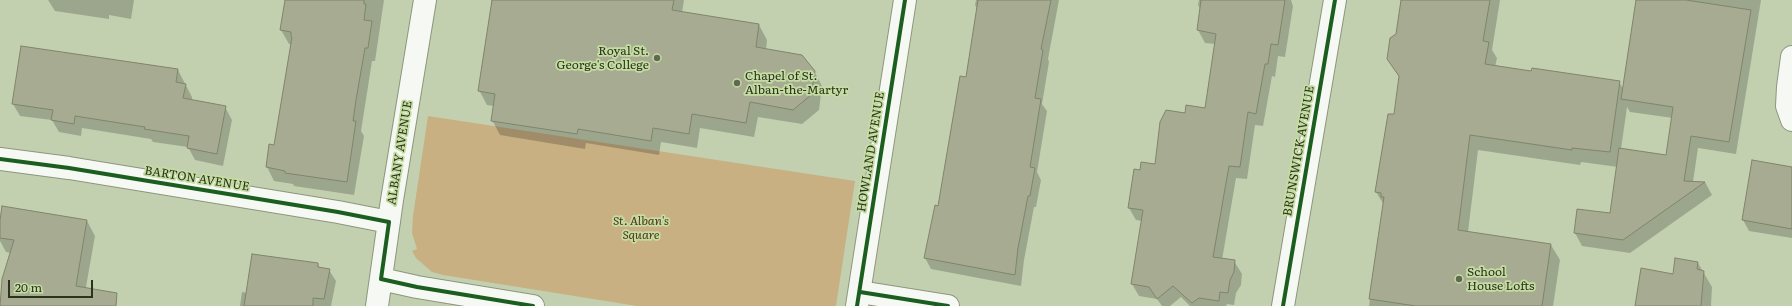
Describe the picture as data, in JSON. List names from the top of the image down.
{
  "streets": {
    "street": [
      "BRUNSWICK AVENUE",
      "HOWLAND AVENUE",
      "ALBANY AVENUE",
      "BARTON AVENUE"
    ]
  },
  "crossings": [
    ["ALBANY AVENUE", "BARTON AVENUE"]
  ],
  "parks": ["St. Alban's Square"],
  "places": ["Royal St. George's College", "Chapel of St. Alban-the-Martyr", "School House Lofts"],
  "scale_bar": "20 m"
}
